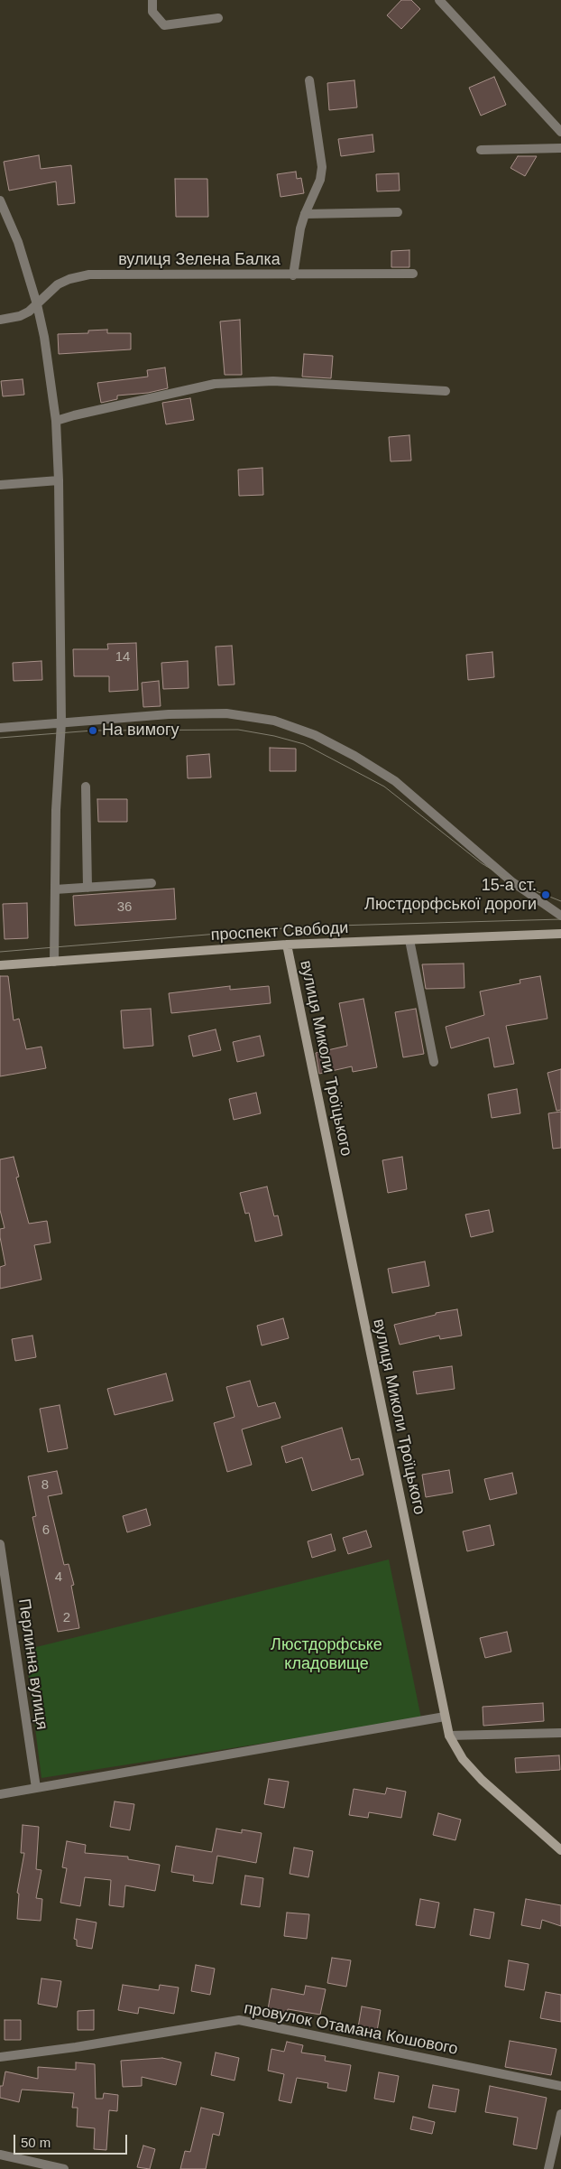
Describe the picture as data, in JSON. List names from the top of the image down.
{
  "streets": {
    "street": [
      "вулиця Зелена Балка",
      "проспект Свободи",
      "вулиця Миколи Троїцького",
      "Перлинна вулиця",
      "провулок Отамана Кошового"
    ]
  },
  "crossings": [
    ["проспект Свободи", "вулиця Миколи Троїцького"]
  ],
  "parks": ["Люстдорфське кладовище"],
  "places": ["На вимогу", "15-а ст. Люстдорфської дороги"],
  "house_numbers": [
    "14",
    "36",
    "8",
    "6",
    "4",
    "2"
  ],
  "scale_bar": "50 m"
}
